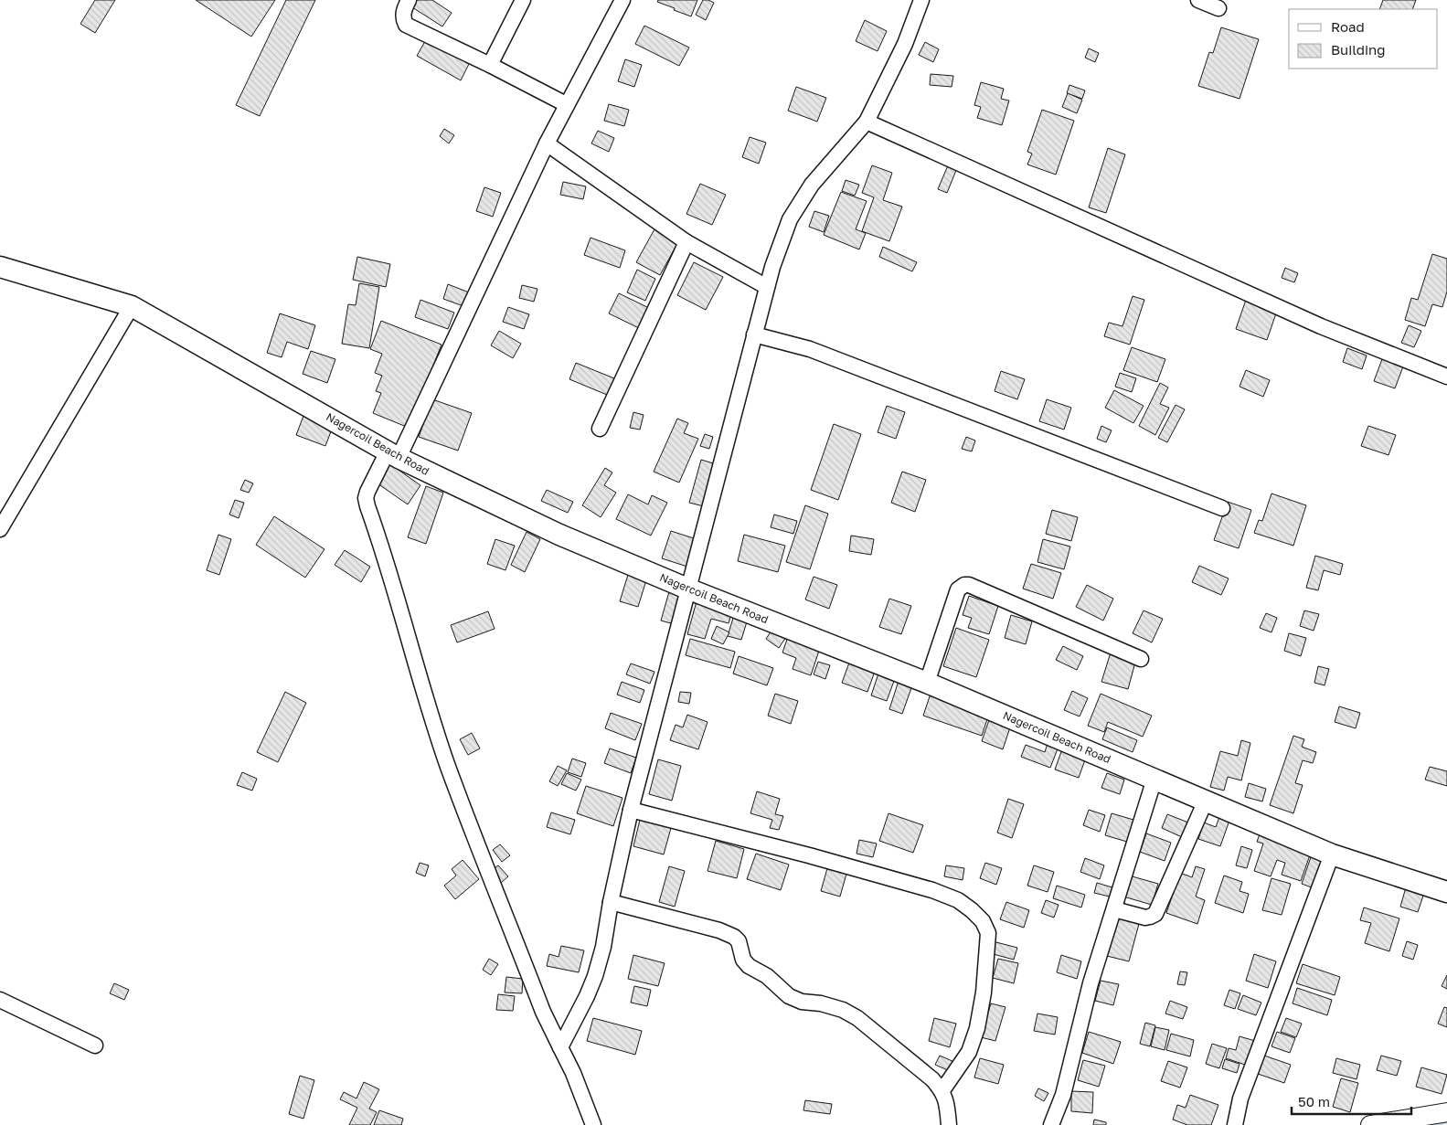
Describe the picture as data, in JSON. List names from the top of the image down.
{
  "streets": {
    "main road": ["Nagercoil Beach Road"]
  },
  "legend": ["Road", "Building"],
  "scale_bar": "50 m"
}
